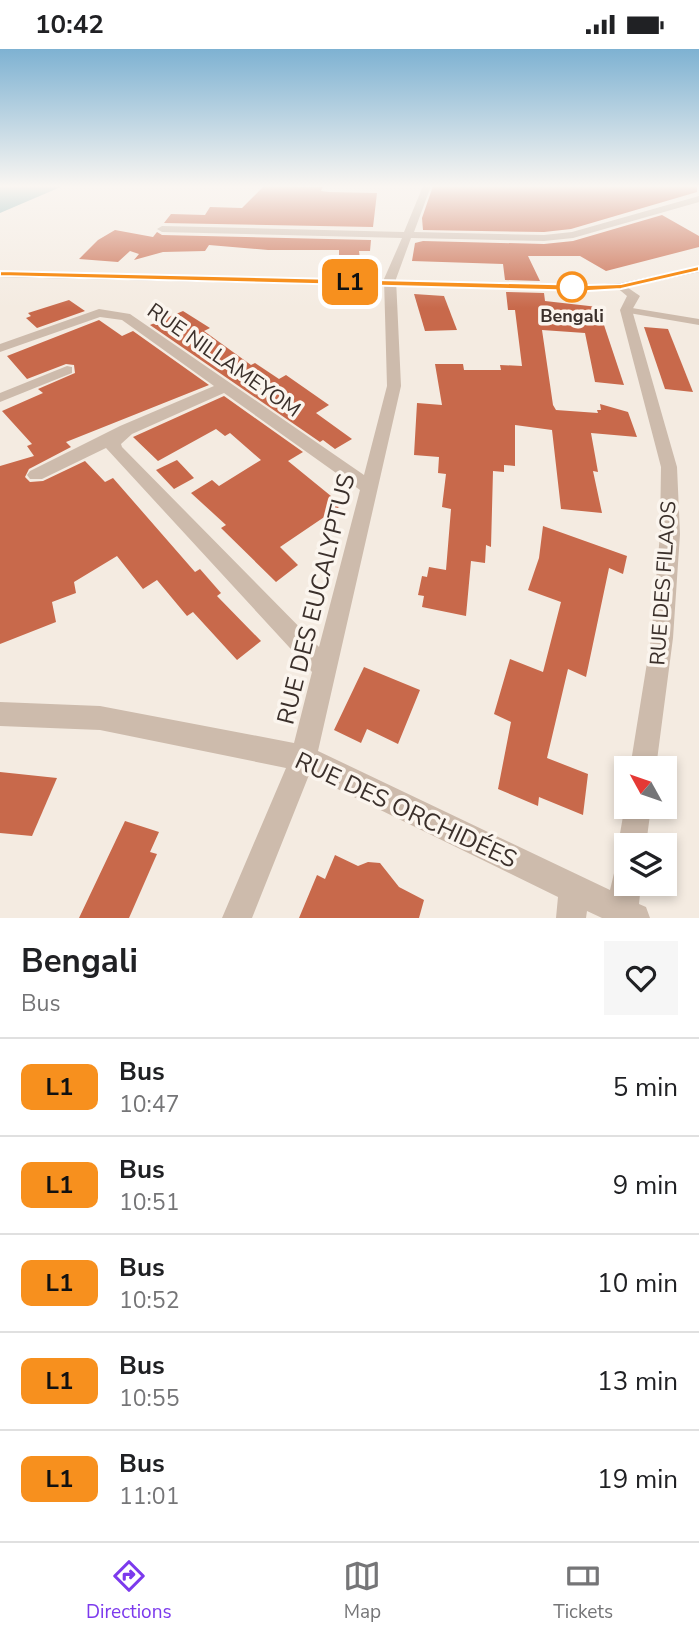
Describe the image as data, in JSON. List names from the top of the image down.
{
  "streets": {
    "street": [
      "RUE NILLAMEYOM",
      "RUE DES FILAOS",
      "RUE DES EUCALYPTUS",
      "RUE DES ORCHIDÉES"
    ]
  },
  "crossings": [
    ["RUE NILLAMEYOM", "RUE DES EUCALYPTUS"],
    ["RUE DES EUCALYPTUS", "RUE DES ORCHIDÉES"]
  ],
  "places": ["Bengali"],
  "lines": ["bus line L1"],
  "north": "top left",
  "page": {
    "status": "10:42",
    "on_map": "L1",
    "heading": ["Bengali", "Bus"],
    "list": [
      {
        "mark": "L1",
        "name": "Bus",
        "note": "10:47",
        "value": "5 min"
      },
      {
        "mark": "L1",
        "name": "Bus",
        "note": "10:51",
        "value": "9 min"
      },
      {
        "mark": "L1",
        "name": "Bus",
        "note": "10:52",
        "value": "10 min"
      },
      {
        "mark": "L1",
        "name": "Bus",
        "note": "10:55",
        "value": "13 min"
      },
      {
        "mark": "L1",
        "name": "Bus",
        "note": "11:01",
        "value": "19 min"
      }
    ],
    "tabs": ["Directions", "Map", "Tickets"]
  }
}
